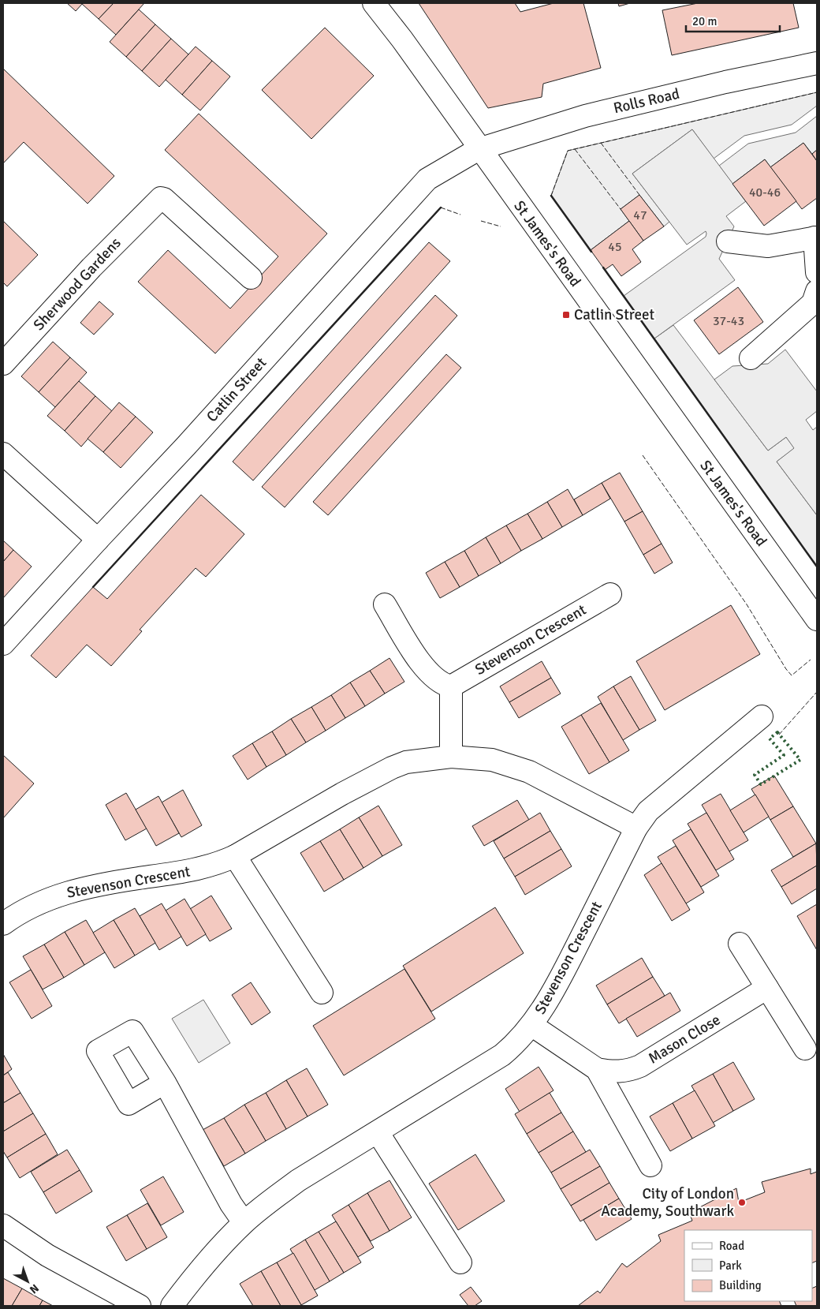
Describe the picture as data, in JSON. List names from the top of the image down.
{
  "streets": {
    "street": [
      "Rolls Road",
      "St James's Road",
      "Sherwood Gardens",
      "Catlin Street",
      "Stevenson Crescent",
      "Mason Close"
    ]
  },
  "crossings": [
    ["Rolls Road", "St James's Road"],
    ["Rolls Road", "Catlin Street"],
    ["St James's Road", "Catlin Street"],
    ["Stevenson Crescent", "Mason Close"]
  ],
  "places": {
    "transit": ["Catlin Street"],
    "other": ["City of London Academy, Southwark"]
  },
  "house_numbers": [
    "40-46",
    "47",
    "45",
    "37-43"
  ],
  "legend": ["Road", "Park", "Building"],
  "scale_bar": "20 m",
  "north": "bottom right"
}
